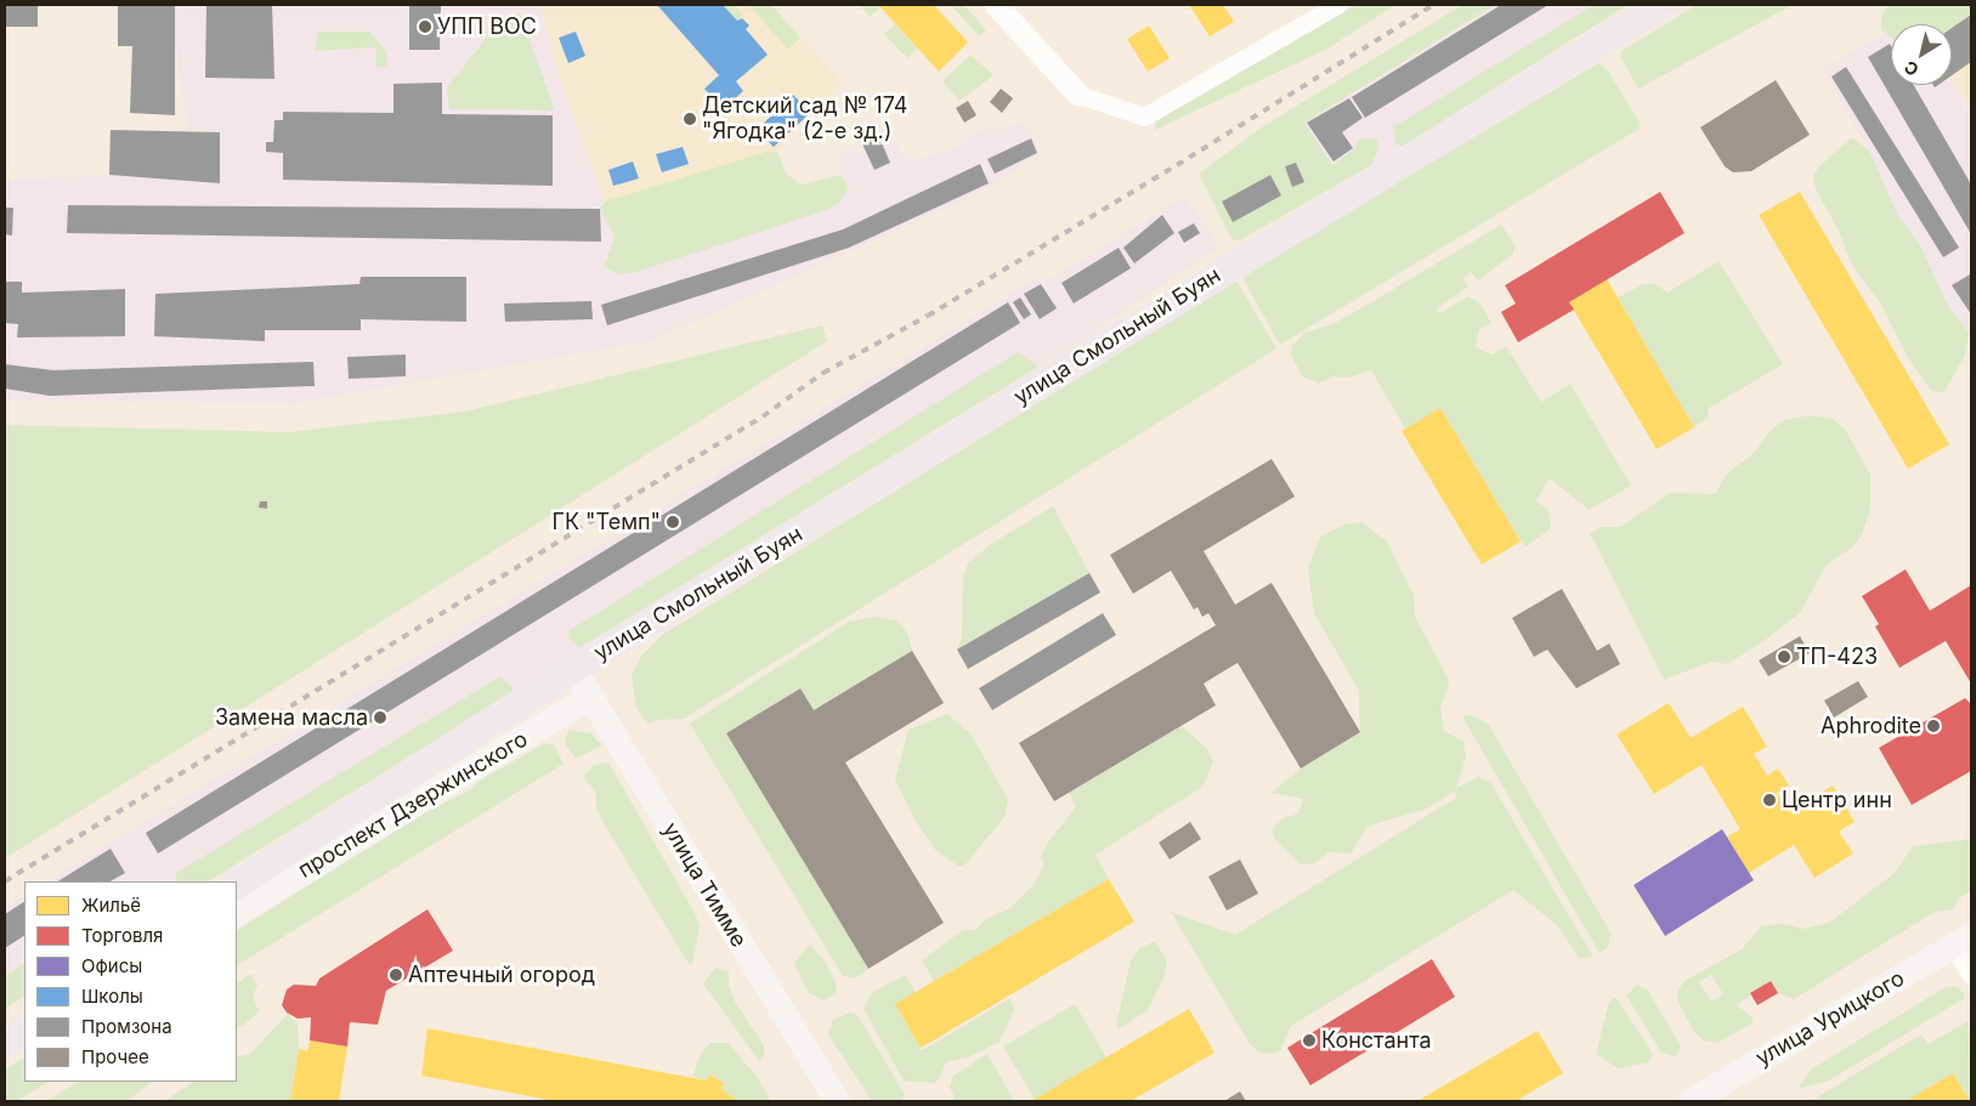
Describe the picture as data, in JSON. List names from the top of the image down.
{
  "streets": {
    "main road": [
      "улица Смольный Буян",
      "проспект Дзержинского",
      "улица Тимме",
      "улица Урицкого"
    ]
  },
  "crossings": [
    ["улица Смольный Буян", "проспект Дзержинского"],
    ["улица Смольный Буян", "улица Тимме"],
    ["проспект Дзержинского", "улица Тимме"]
  ],
  "places": [
    "УПП ВОС",
    "Детский сад № 174 \"Ягодка\" (2-е зд.)",
    "ГК \"Темп\"",
    "ТП-423",
    "Замена масла",
    "Aphrodite",
    "Центр инн",
    "Аптечный огород",
    "Константа"
  ],
  "legend": [
    "Жильё",
    "Торговля",
    "Офисы",
    "Школы",
    "Промзона",
    "Прочее"
  ],
  "north": "bottom left"
}
